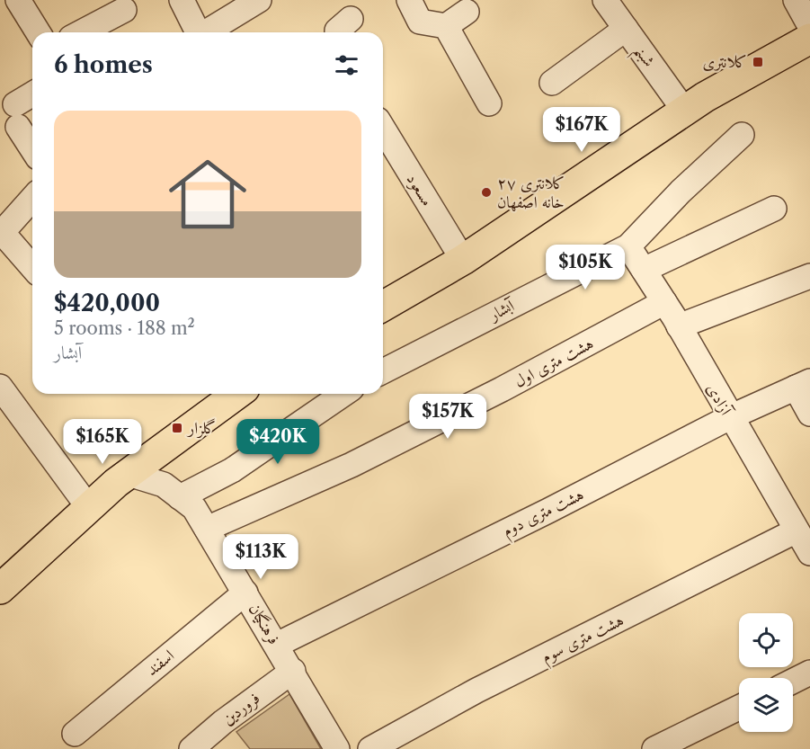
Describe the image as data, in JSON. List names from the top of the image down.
{
  "streets": {
    "street": [
      "شبنم",
      "مسعود",
      "آبشار",
      "هشت متری اول",
      "آزادی",
      "هشت متری دوم",
      "فرهنگیان",
      "هشت متری سوم",
      "اسفند",
      "فروردین"
    ]
  },
  "crossings": [
    ["آبشار", "آزادی"],
    ["هشت متری اول", "آزادی"],
    ["هشت متری اول", "فرهنگیان"],
    ["آزادی", "هشت متری دوم"],
    ["آزادی", "هشت متری سوم"],
    ["هشت متری دوم", "فرهنگیان"],
    ["فرهنگیان", "اسفند"],
    ["فرهنگیان", "فروردین"]
  ],
  "places": {
    "transit": ["کلانتری", "گلزار"],
    "other": ["کلانتری ۲۷ خانه اصفهان"]
  },
  "page": {
    "heading": "6 homes",
    "list": [
      {
        "name": "$420,000",
        "note": "5 rooms · 188 m² · آبشار"
      }
    ],
    "price": [
      "$167K",
      "$105K",
      "$157K",
      "$165K",
      "$420K",
      "$113K"
    ]
  }
}
